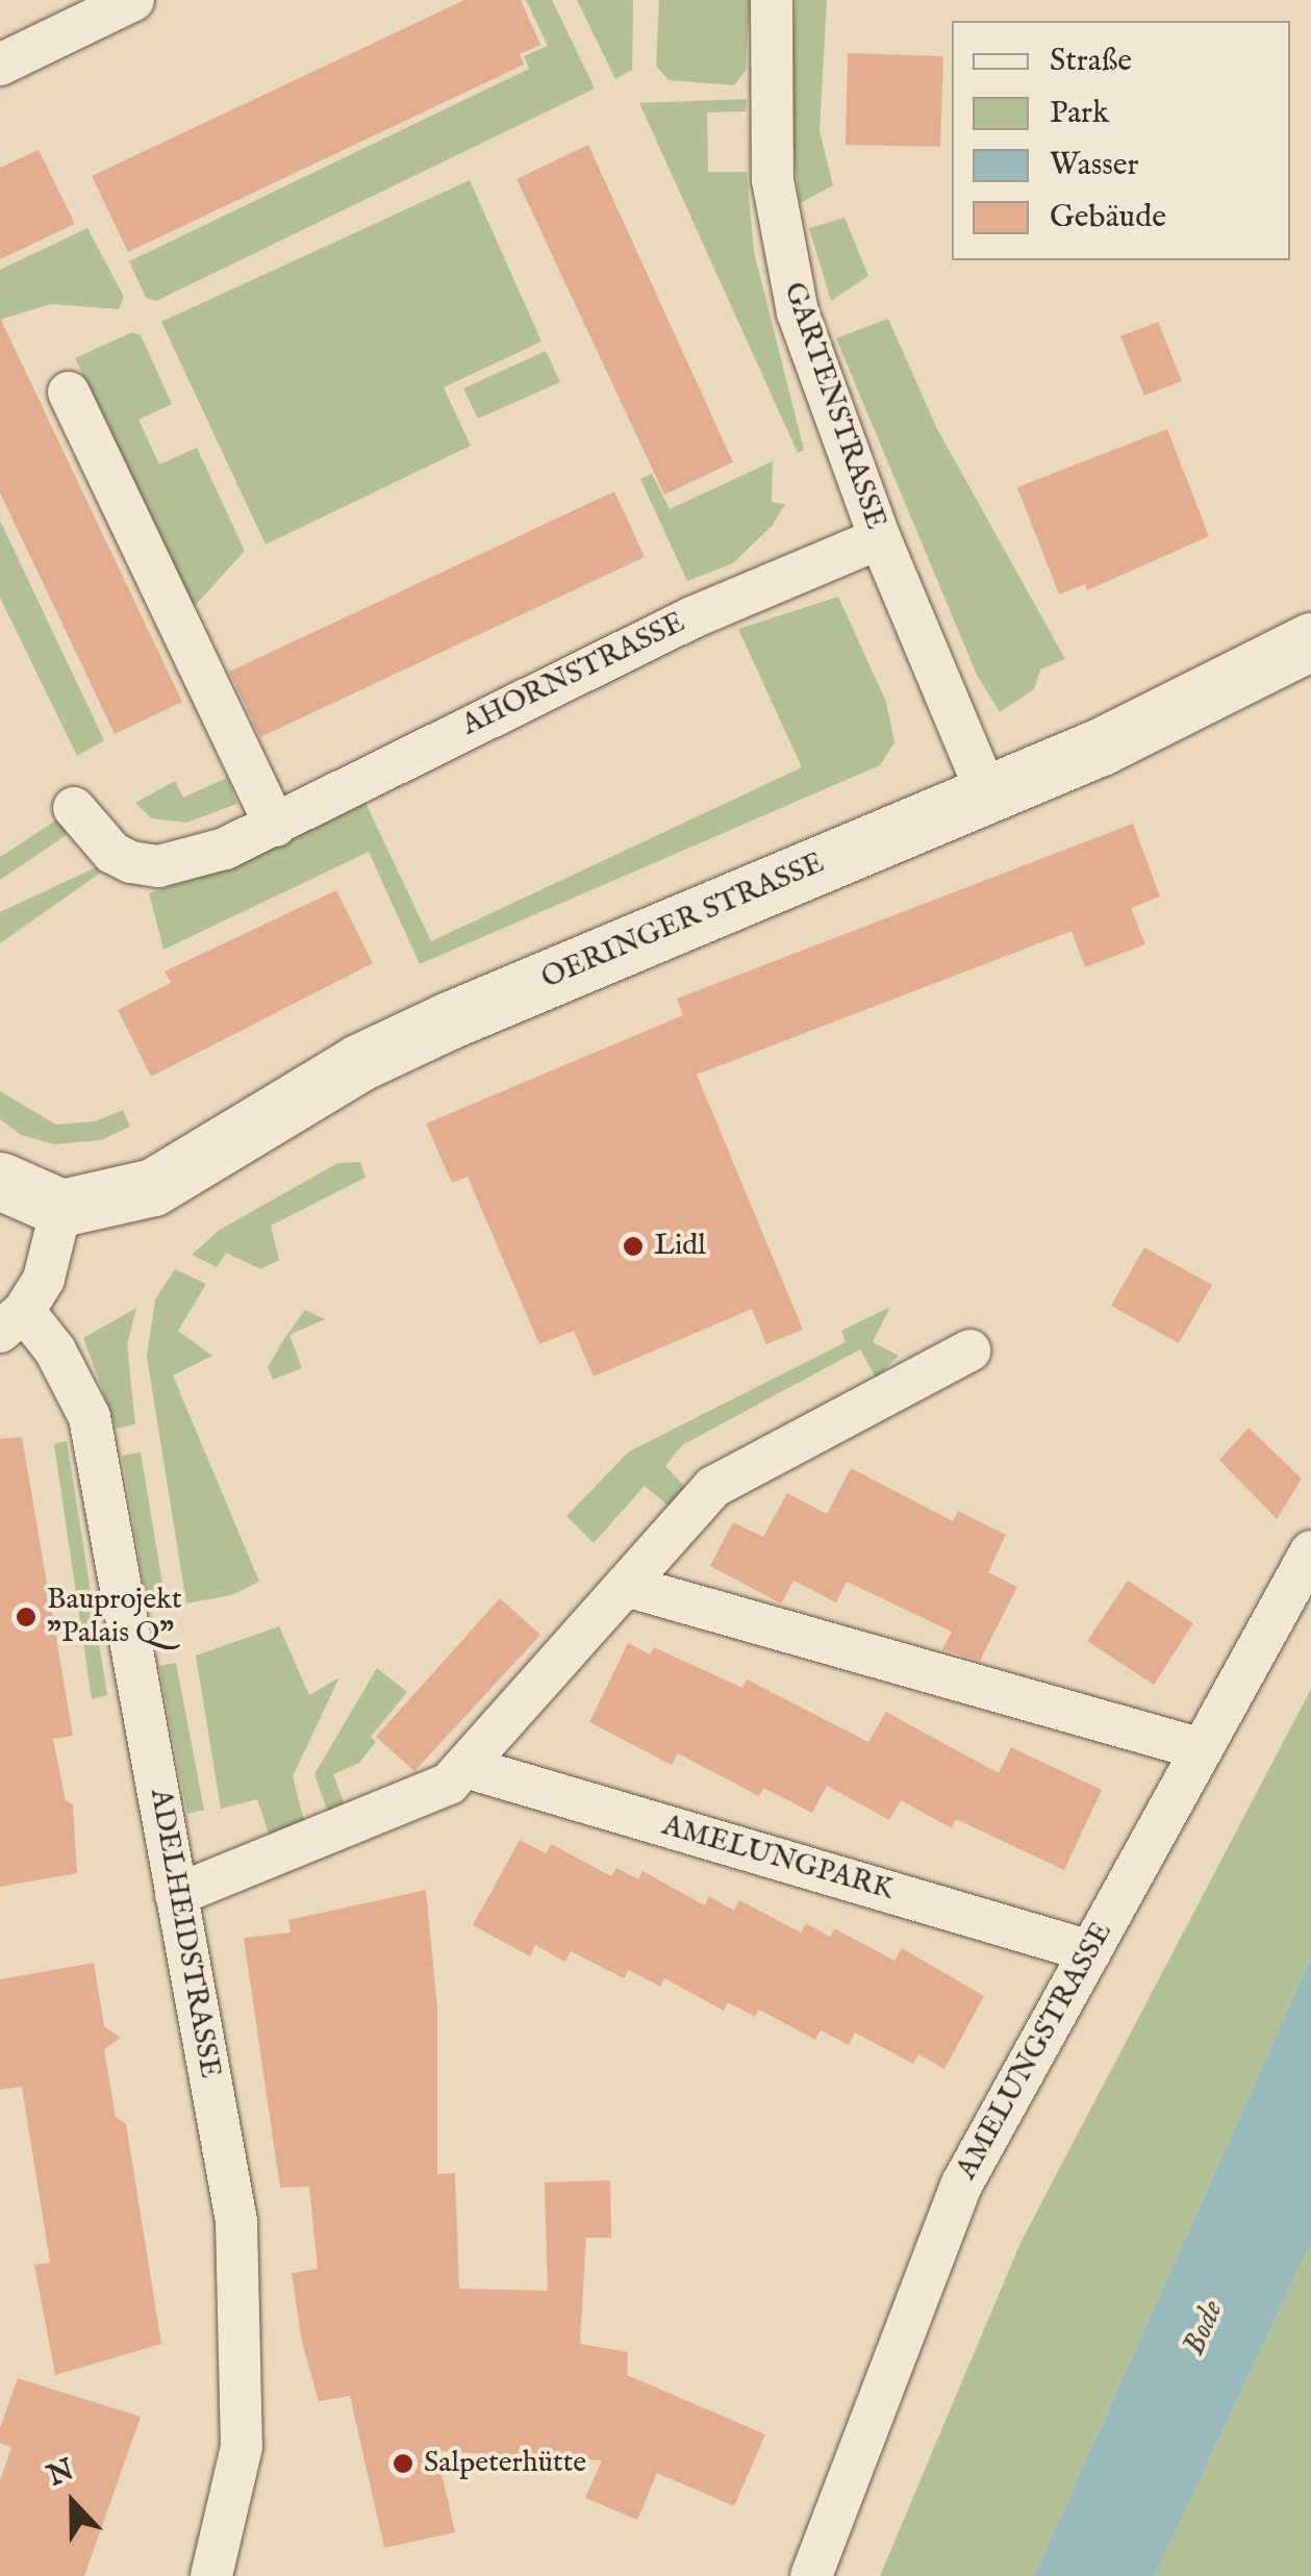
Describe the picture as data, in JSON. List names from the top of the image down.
{
  "streets": {
    "main road": ["OERINGER STRASSE"],
    "street": [
      "GARTENSTRASSE",
      "AHORNSTRASSE",
      "AMELUNGPARK",
      "ADELHEIDSTRASSE",
      "AMELUNGSTRASSE"
    ]
  },
  "crossings": [
    ["GARTENSTRASSE", "AHORNSTRASSE"],
    ["GARTENSTRASSE", "OERINGER STRASSE"],
    ["AMELUNGPARK", "AMELUNGSTRASSE"]
  ],
  "water": ["Bode"],
  "places": ["Lidl", "Bauprojekt \"Palais Q\"", "Salpeterhütte"],
  "legend": [
    "Straße",
    "Park",
    "Wasser",
    "Gebäude"
  ],
  "north": "top"
}
